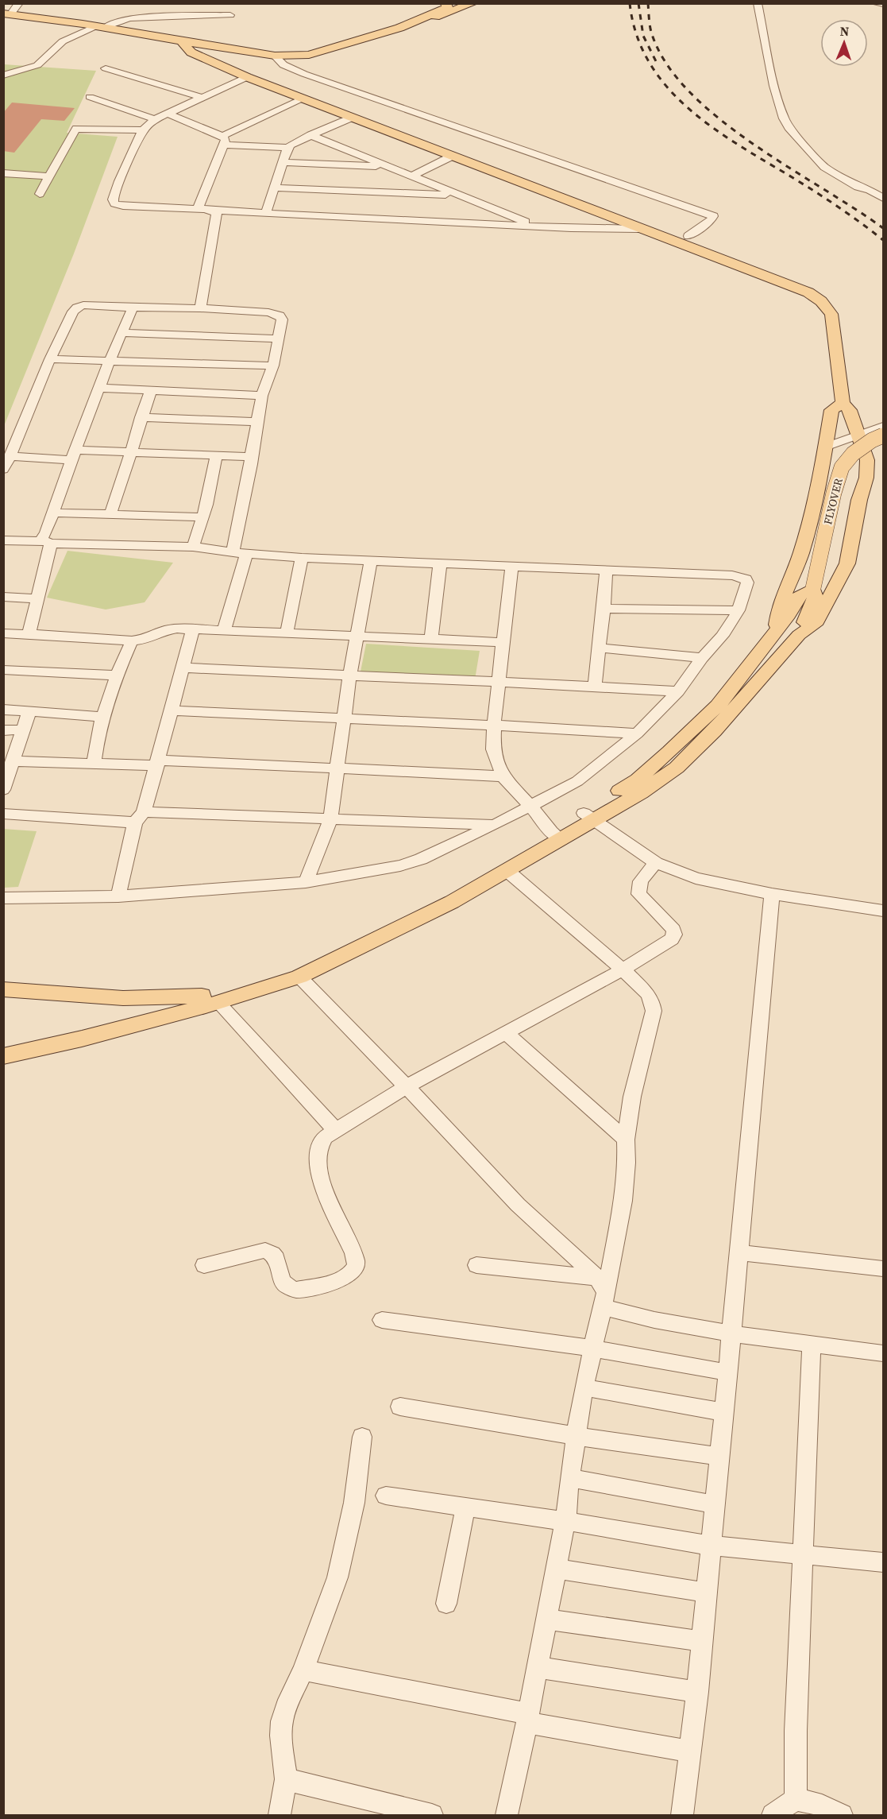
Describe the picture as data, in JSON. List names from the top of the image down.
{
  "streets": {
    "main road": ["FLYOVER"]
  },
  "north": "top"
}
